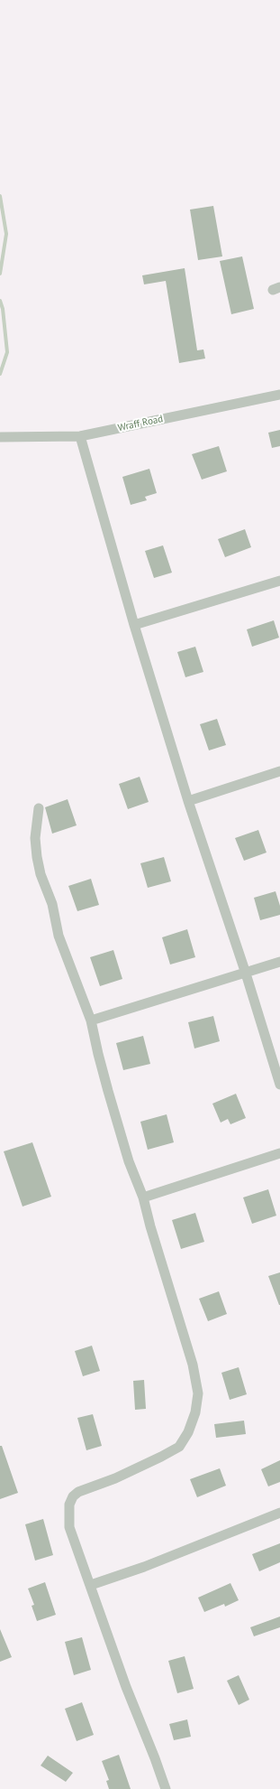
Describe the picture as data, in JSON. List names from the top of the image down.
{
  "streets": {
    "street": ["Wraff Road"]
  }
}
